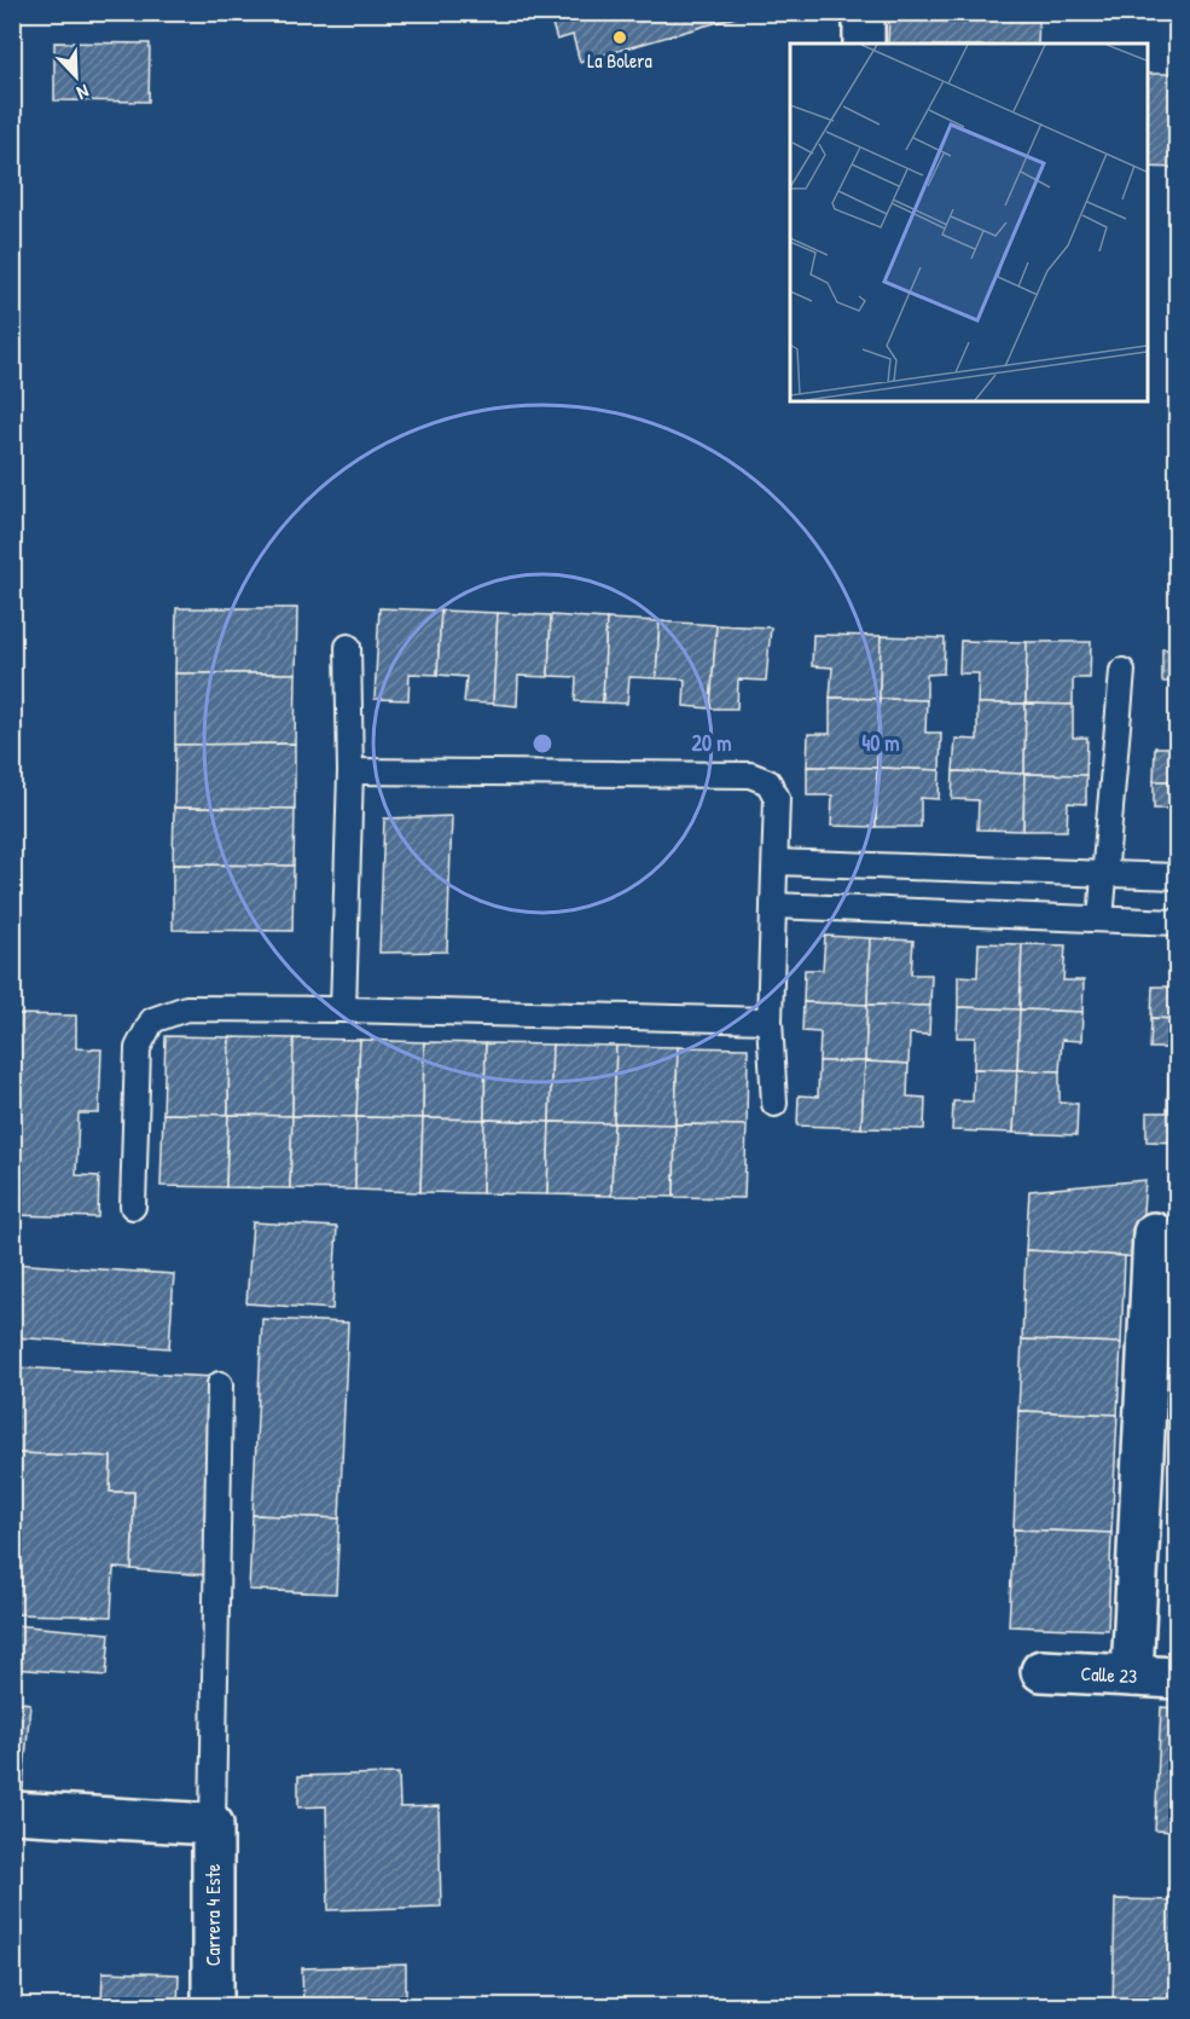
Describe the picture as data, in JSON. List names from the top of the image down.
{
  "streets": {
    "street": ["Calle 23", "Carrera 4 Este"]
  },
  "places": ["La Bolera"],
  "north": "bottom right",
  "rings": ["20 m", "40 m"]
}
